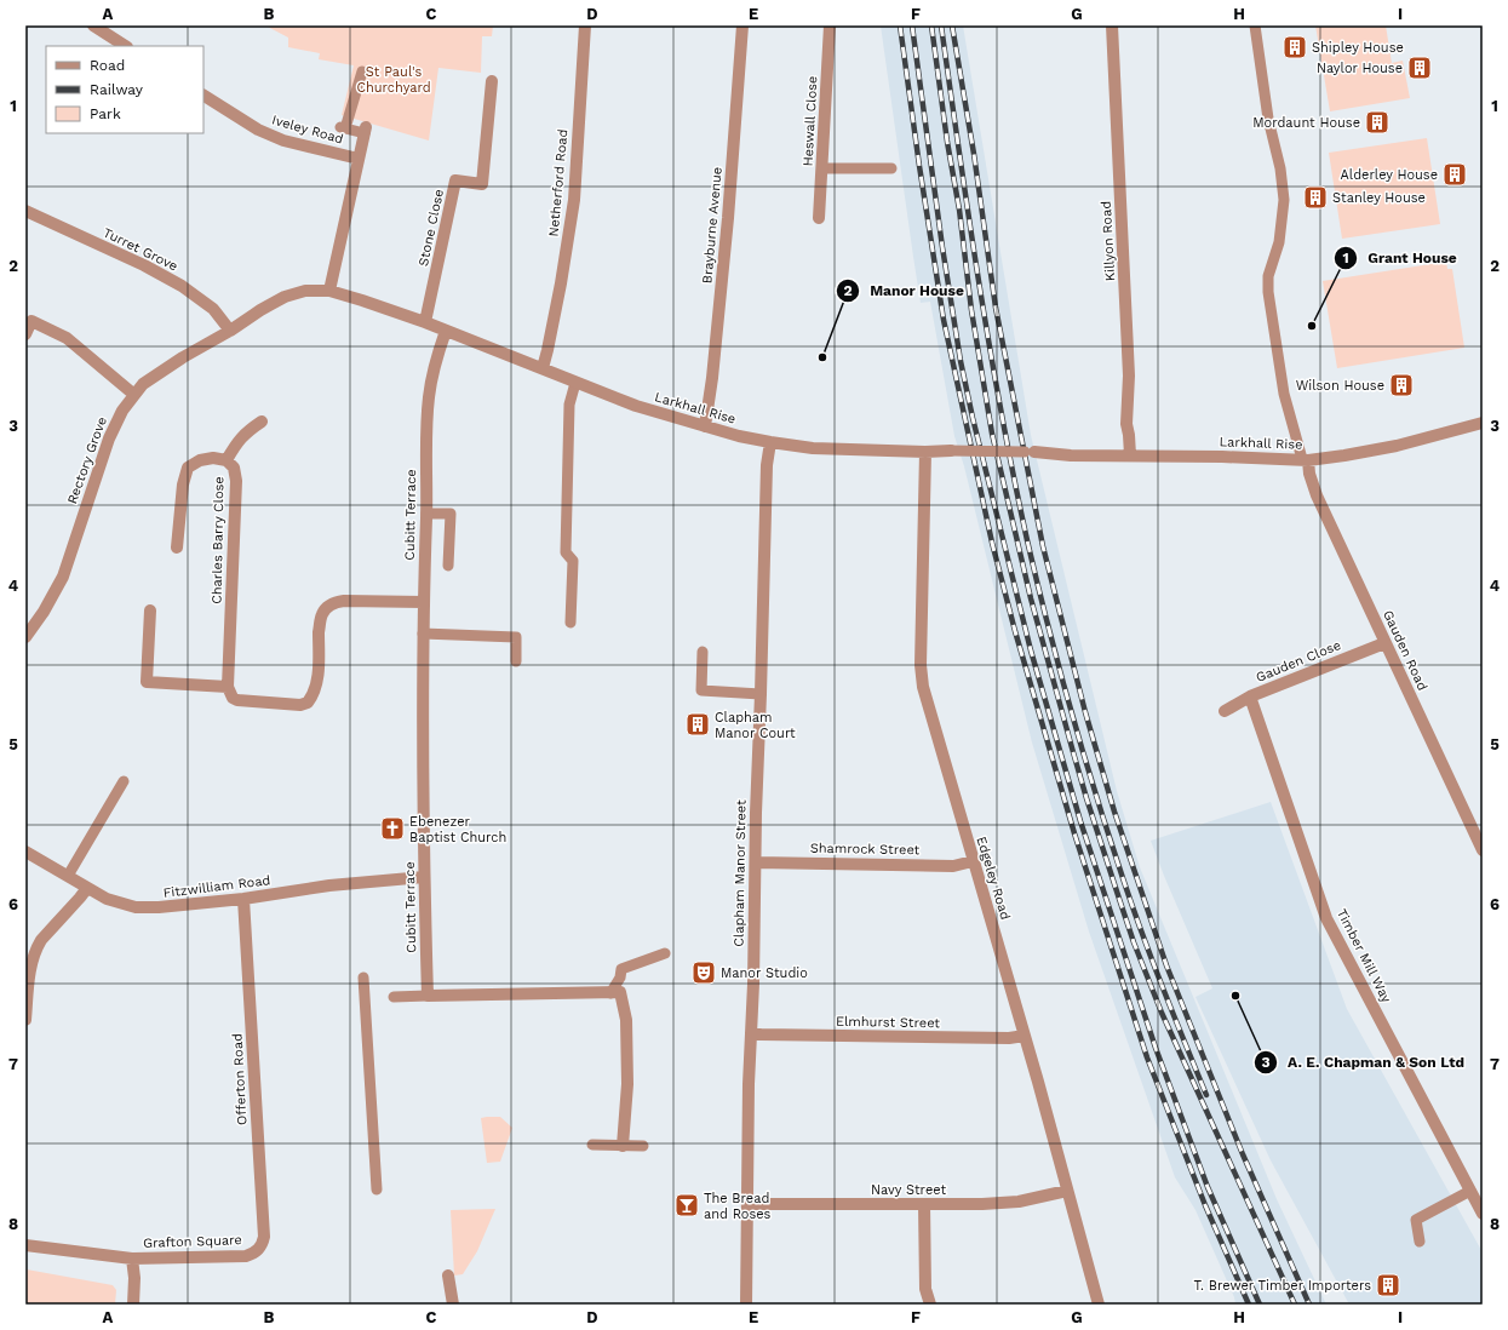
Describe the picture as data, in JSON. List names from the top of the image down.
{
  "streets": {
    "street": [
      "Heswall Close",
      "Iveley Road",
      "Netherford Road",
      "Brayburne Avenue",
      "Stone Close",
      "Killyon Road",
      "Turret Grove",
      "Larkhall Rise",
      "Rectory Grove",
      "Cubitt Terrace",
      "Charles Barry Close",
      "Gauden Road",
      "Gauden Close",
      "Shamrock Street",
      "Clapham Manor Street",
      "Edgeley Road",
      "Fitzwilliam Road",
      "Timber Mill Way",
      "Elmhurst Street",
      "Offerton Road",
      "Navy Street",
      "Grafton Square"
    ]
  },
  "crossings": [
    ["Netherford Road", "Larkhall Rise"],
    ["Brayburne Avenue", "Larkhall Rise"],
    ["Stone Close", "Rectory Grove"],
    ["Killyon Road", "Larkhall Rise"],
    ["Turret Grove", "Rectory Grove"],
    ["Larkhall Rise", "Rectory Grove"],
    ["Larkhall Rise", "Cubitt Terrace"],
    ["Larkhall Rise", "Gauden Road"],
    ["Larkhall Rise", "Clapham Manor Street"],
    ["Larkhall Rise", "Edgeley Road"],
    ["Rectory Grove", "Cubitt Terrace"],
    ["Cubitt Terrace", "Fitzwilliam Road"],
    ["Gauden Road", "Gauden Close"],
    ["Gauden Close", "Timber Mill Way"],
    ["Shamrock Street", "Clapham Manor Street"],
    ["Shamrock Street", "Edgeley Road"],
    ["Clapham Manor Street", "Elmhurst Street"],
    ["Clapham Manor Street", "Navy Street"],
    ["Edgeley Road", "Elmhurst Street"],
    ["Edgeley Road", "Navy Street"],
    ["Fitzwilliam Road", "Offerton Road"],
    ["Offerton Road", "Grafton Square"]
  ],
  "parks": ["St Paul's Churchyard"],
  "places": {
    "building": [
      "Shipley House",
      "Naylor House",
      "Mordaunt House",
      "Alderley House",
      "Stanley House",
      "Wilson House",
      "Clapham Manor Court",
      "T. Brewer Timber Importers"
    ],
    "other": ["Grant House", "Manor House", "A. E. Chapman & Son Ltd"],
    "church": ["Ebenezer Baptist Church"],
    "theatre": ["Manor Studio"],
    "bar": ["The Bread and Roses"]
  },
  "legend": ["Road", "Railway", "Park"],
  "grid": {
    "columns": [
      "A",
      "B",
      "C",
      "D",
      "E",
      "F",
      "G",
      "H",
      "I"
    ],
    "rows": [
      "1",
      "2",
      "3",
      "4",
      "5",
      "6",
      "7",
      "8"
    ]
  }
}
